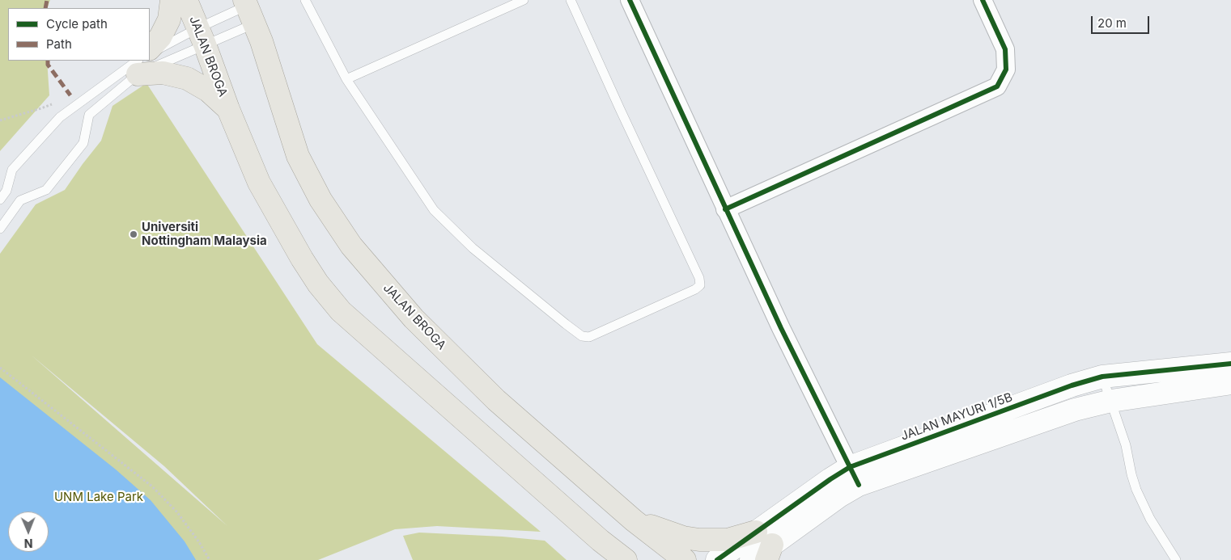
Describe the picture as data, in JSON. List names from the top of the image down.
{
  "streets": {
    "main road": ["JALAN BROGA"],
    "street": ["JALAN MAYURI 1/5B"]
  },
  "parks": ["UNM Lake Park"],
  "places": ["Universiti Nottingham Malaysia"],
  "legend": ["Cycle path", "Path"],
  "scale_bar": "20 m",
  "north": "bottom"
}
